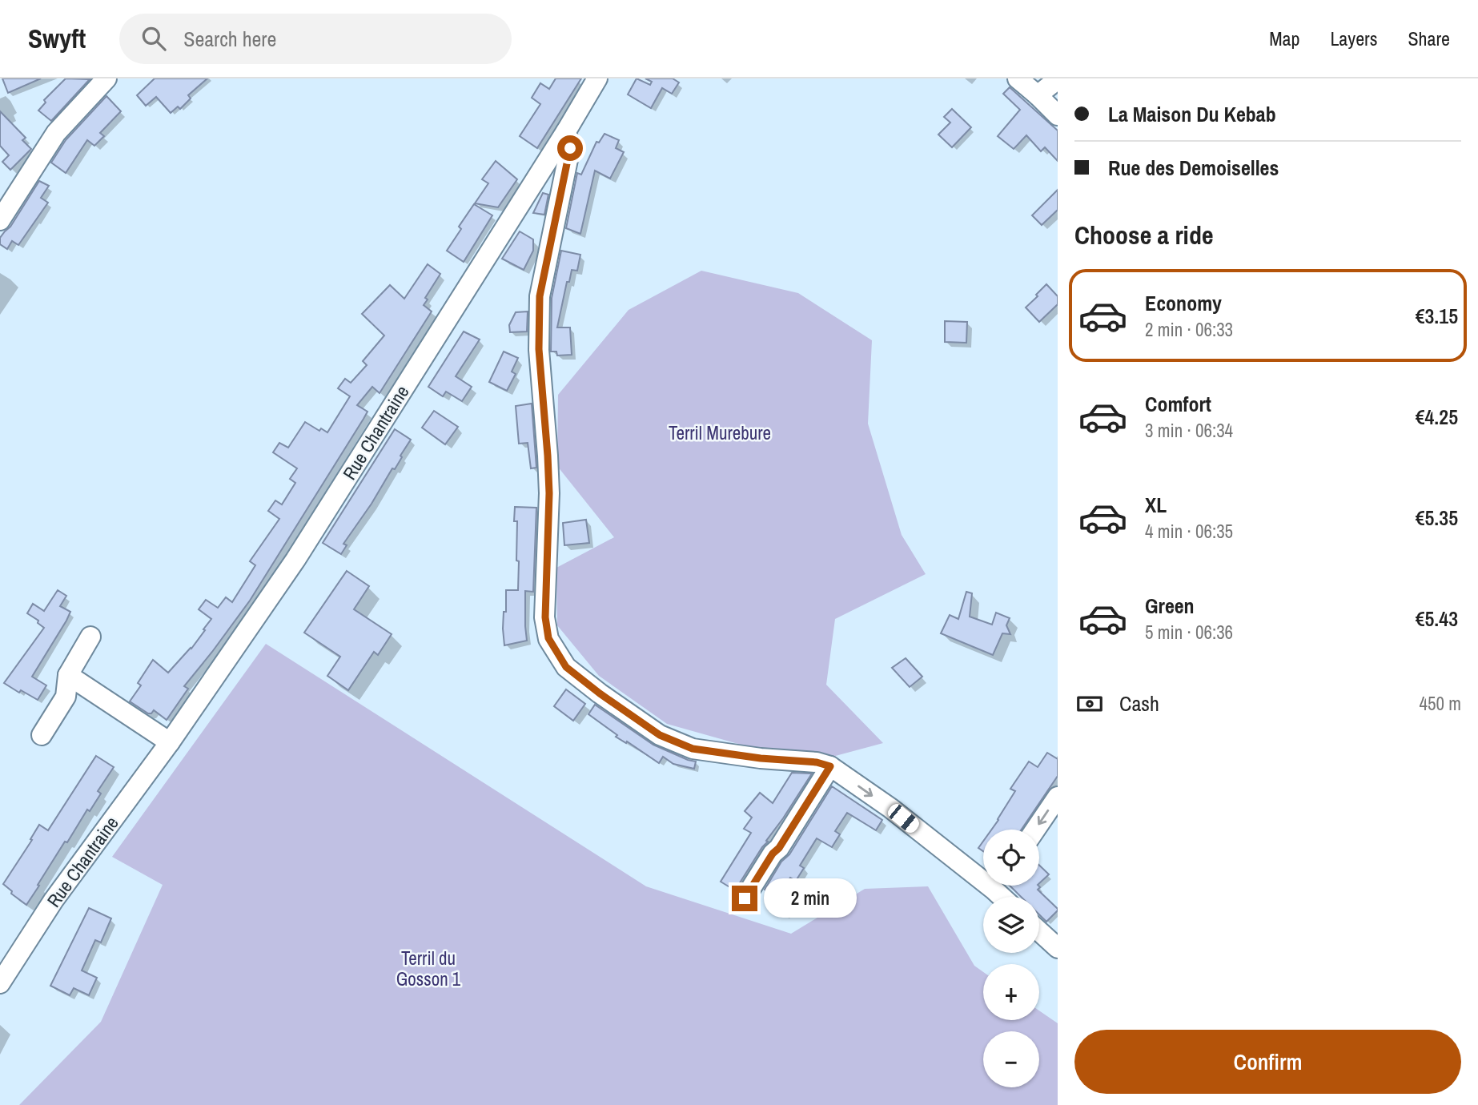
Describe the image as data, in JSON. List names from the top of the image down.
{
  "streets": {
    "street": ["Rue Chantraine"]
  },
  "parks": ["Terril Murebure", "Terril du Gosson 1"],
  "page": {
    "header": "Swyft",
    "search": "Search here",
    "nav": ["Map", "Layers", "Share"],
    "banner": ["La Maison Du Kebab", "Rue des Demoiselles"],
    "heading": "Choose a ride",
    "list": [
      {
        "name": "Economy",
        "note": "2 min · 06:33",
        "value": "€3.15"
      },
      {
        "name": "Comfort",
        "note": "3 min · 06:34",
        "value": "€4.25"
      },
      {
        "name": "XL",
        "note": "4 min · 06:35",
        "value": "€5.35"
      },
      {
        "name": "Green",
        "note": "5 min · 06:36",
        "value": "€5.43"
      }
    ],
    "pay": ["Cash", "450 m"],
    "map_buttons": ["+", "−"],
    "bubble": "2 min",
    "buttons": "Confirm"
  }
}
